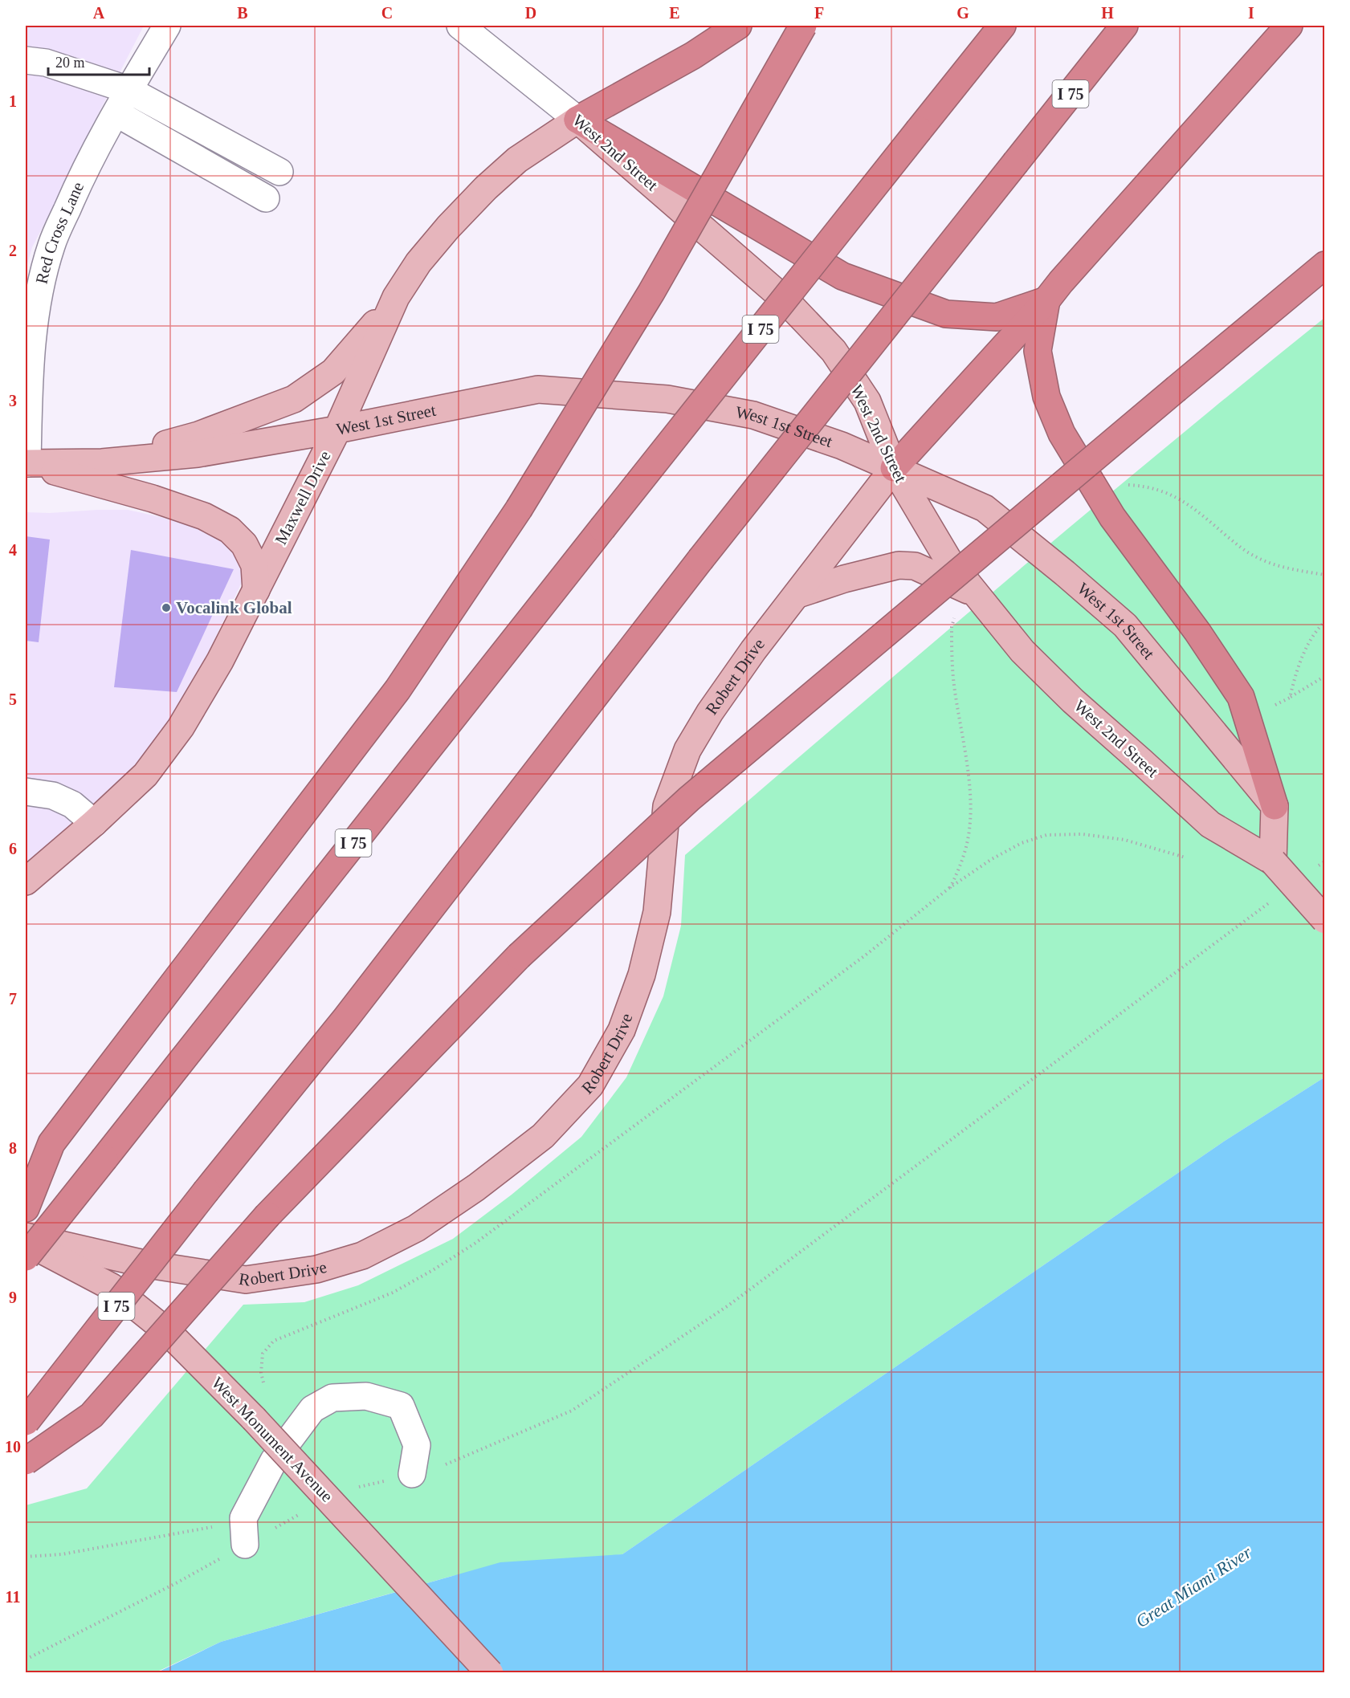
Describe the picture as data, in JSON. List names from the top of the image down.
{
  "streets": {
    "highway": ["I 75"],
    "main road": [
      "West 2nd Street",
      "West 1st Street",
      "Maxwell Drive",
      "Robert Drive",
      "West Monument Avenue"
    ],
    "street": ["Red Cross Lane"]
  },
  "crossings": [
    ["West 2nd Street", "West 1st Street"],
    ["West 2nd Street", "Maxwell Drive"],
    ["West 2nd Street", "Robert Drive"],
    ["Red Cross Lane", "West 1st Street"],
    ["West 1st Street", "Maxwell Drive"],
    ["West 1st Street", "Robert Drive"]
  ],
  "water": ["Great Miami River"],
  "places": ["Vocalink Global"],
  "scale_bar": "20 m",
  "grid": {
    "columns": [
      "A",
      "B",
      "C",
      "D",
      "E",
      "F",
      "G",
      "H",
      "I"
    ],
    "rows": [
      "1",
      "2",
      "3",
      "4",
      "5",
      "6",
      "7",
      "8",
      "9",
      "10",
      "11"
    ]
  }
}
